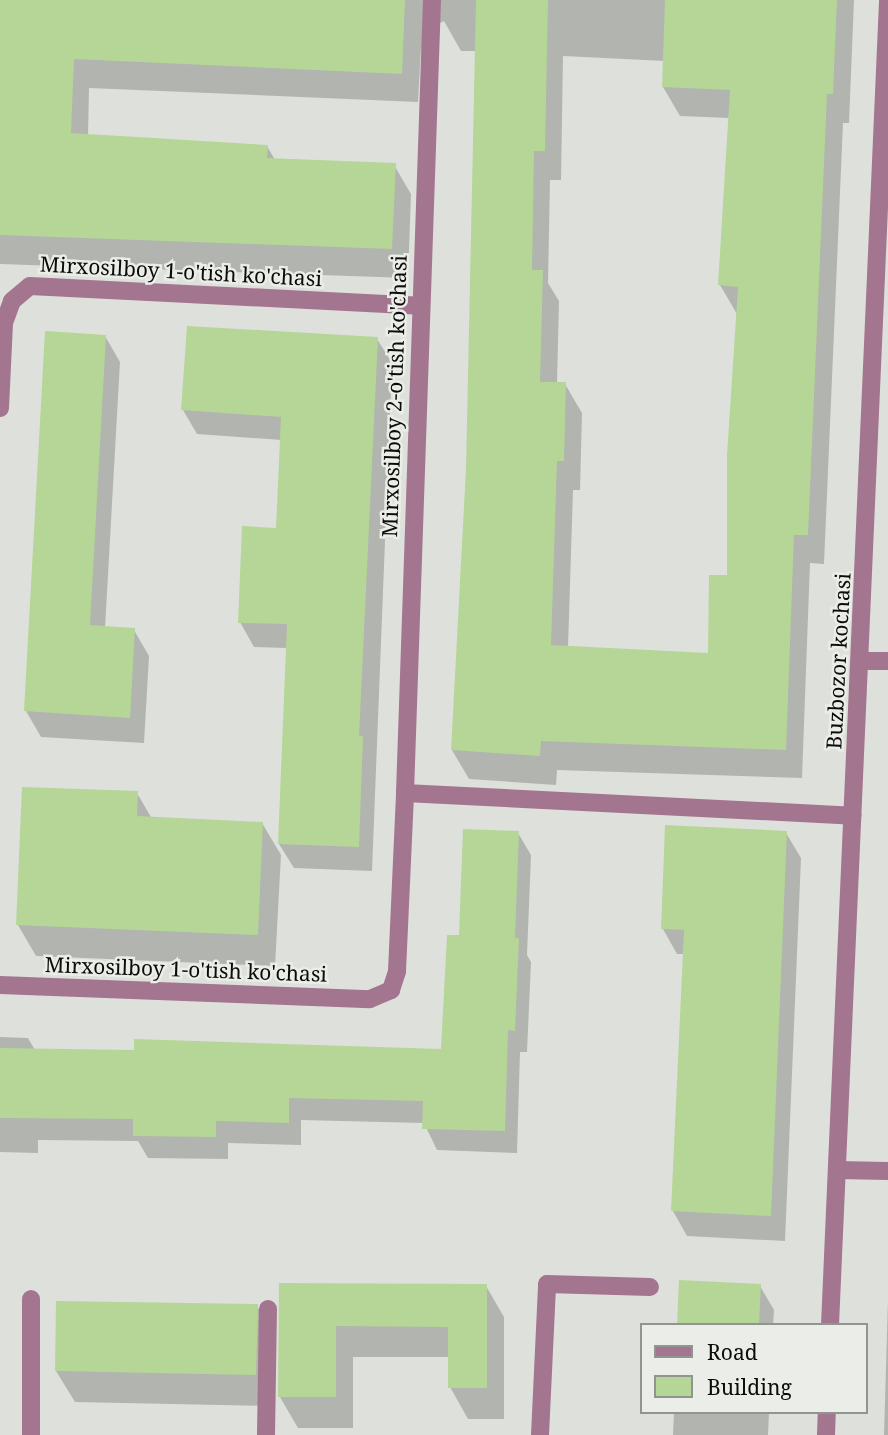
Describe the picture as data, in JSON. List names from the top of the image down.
{
  "streets": {
    "street": ["Mirxosilboy 1-o'tish ko'chasi", "Mirxosilboy 2-o'tish ko'chasi", "Buzbozor kochasi"]
  },
  "crossings": [
    ["Mirxosilboy 1-o'tish ko'chasi", "Mirxosilboy 2-o'tish ko'chasi"]
  ],
  "legend": ["Road", "Building"]
}
